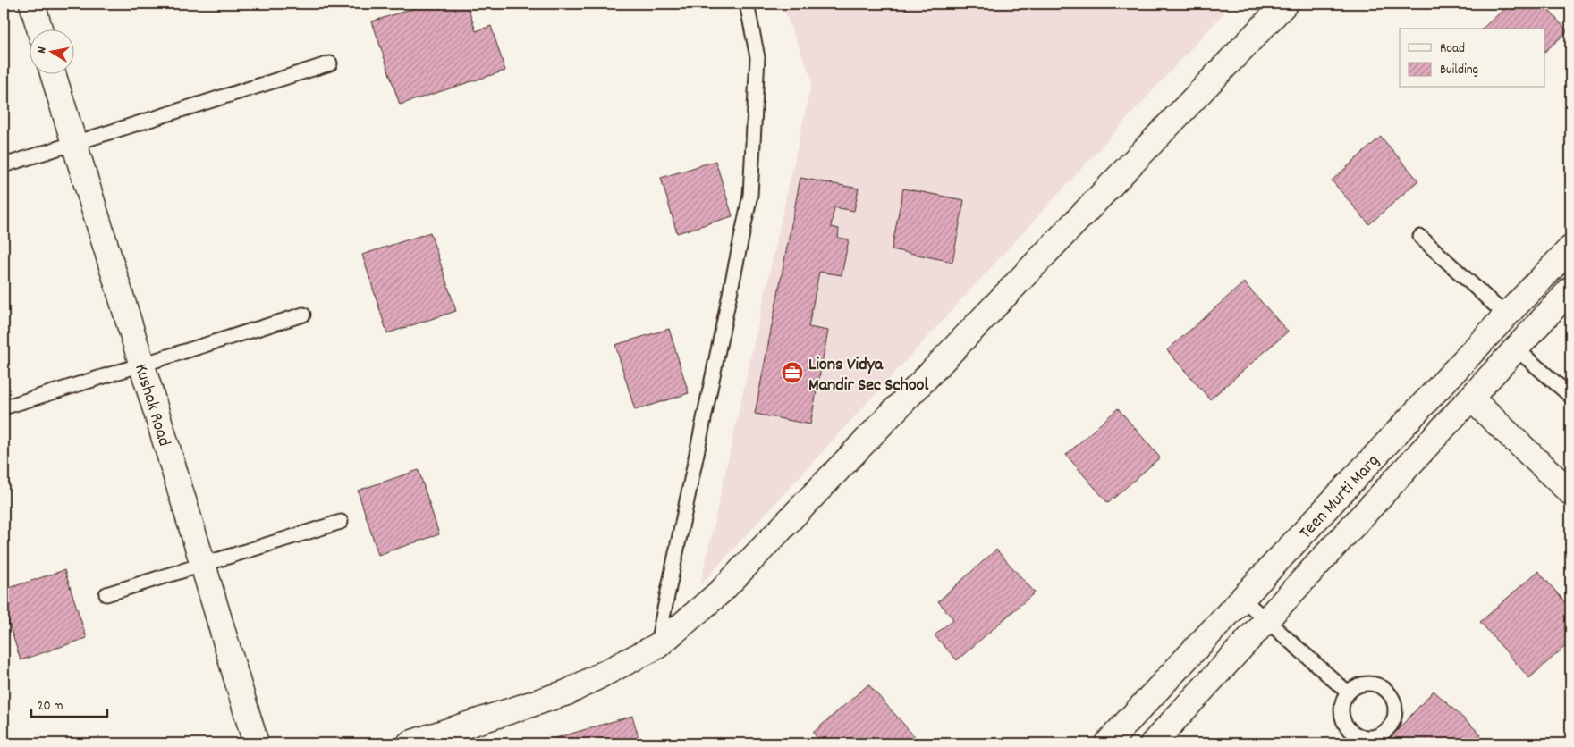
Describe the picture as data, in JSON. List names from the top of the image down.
{
  "streets": {
    "street": ["Kushak Road", "Teen Murti Marg"]
  },
  "places": {
    "office": ["Lions Vidya Mandir Sec School"]
  },
  "legend": ["Road", "Building"],
  "scale_bar": "20 m",
  "north": "left"
}
